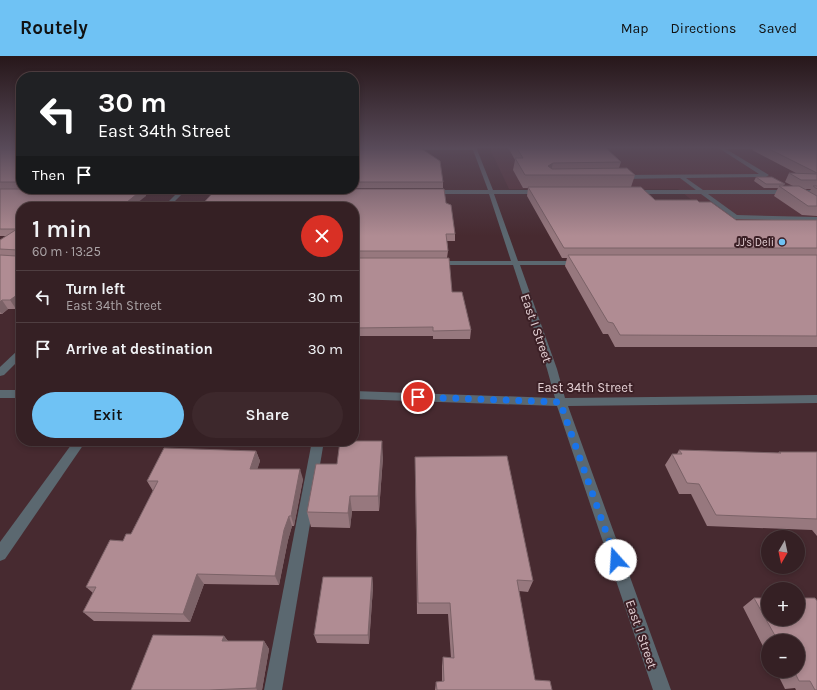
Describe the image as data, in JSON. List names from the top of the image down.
{
  "streets": {
    "street": ["East I Street", "East 34th Street"]
  },
  "crossings": [
    ["East I Street", "East 34th Street"]
  ],
  "places": ["JJ's Deli"],
  "north": "bottom",
  "page": {
    "header": "Routely",
    "nav": ["Map", "Directions", "Saved"],
    "turn": ["30 m", "East 34th Street"],
    "then": "Then",
    "heading": ["1 min", "60 m · 13:25"],
    "list": [
      {
        "name": "Turn left",
        "note": "East 34th Street",
        "value": "30 m"
      },
      {
        "name": "Arrive at destination",
        "value": "30 m"
      }
    ],
    "buttons": ["Exit", "Share"],
    "map_buttons": ["+", "−"]
  }
}
